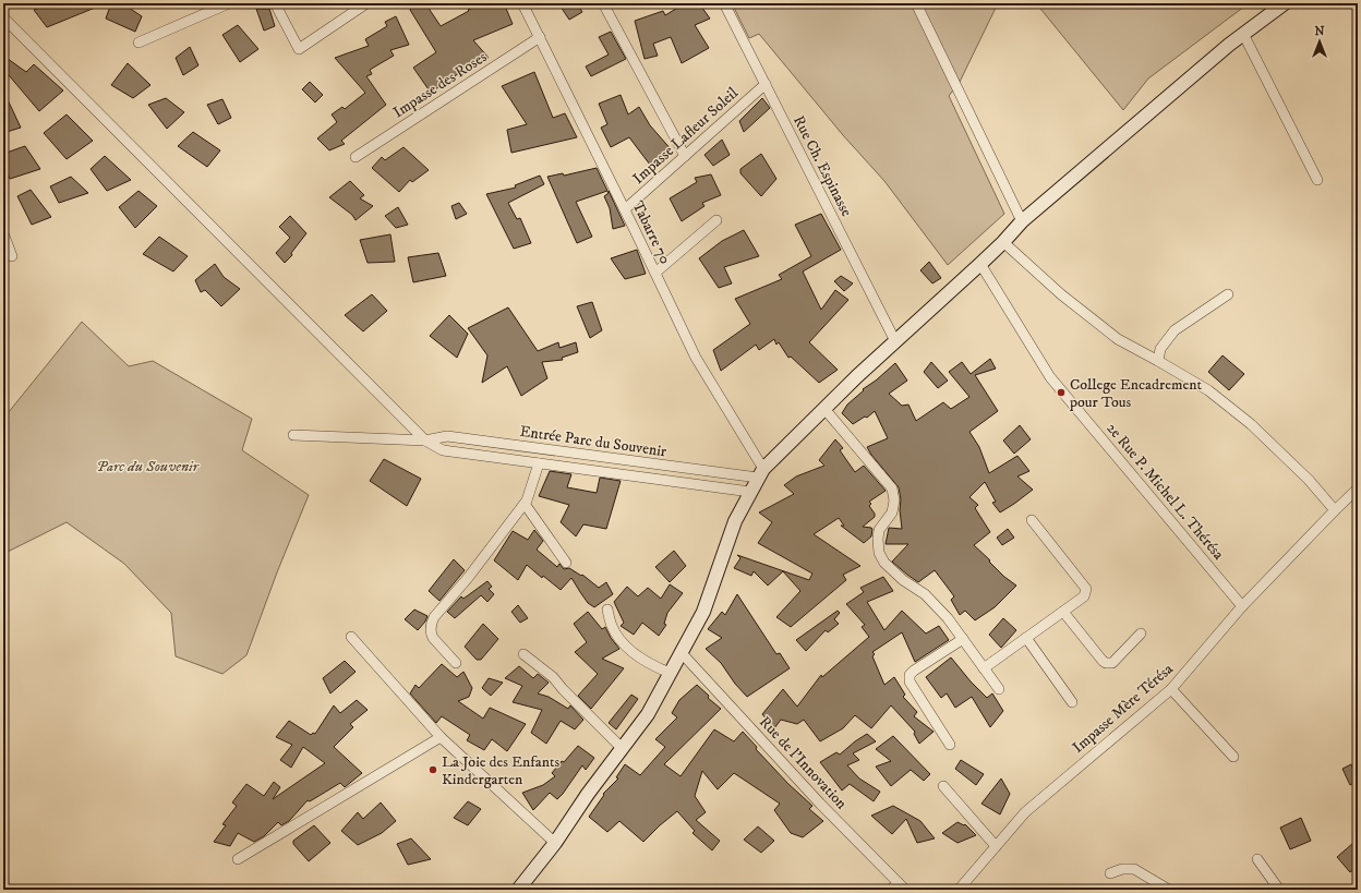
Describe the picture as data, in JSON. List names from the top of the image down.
{
  "streets": {
    "street": [
      "Impasse des Roses",
      "Impasse Lafleur Soleil",
      "Rue Ch. Espinasse",
      "Tabarre 70",
      "Entrée Parc du Souvenir",
      "2e Rue P. Michel L. Thérésa",
      "Impasse Mère Térésa",
      "Rue de l'Innovation"
    ]
  },
  "crossings": [
    ["Impasse des Roses", "Tabarre 70"],
    ["Impasse Lafleur Soleil", "Rue Ch. Espinasse"],
    ["Impasse Lafleur Soleil", "Tabarre 70"],
    ["Tabarre 70", "Entrée Parc du Souvenir"],
    ["2e Rue P. Michel L. Thérésa", "Impasse Mère Térésa"]
  ],
  "parks": ["Parc du Souvenir"],
  "places": ["College Encadrement pour Tous", "La Joie des Enfants Kindergarten"],
  "north": "top"
}
